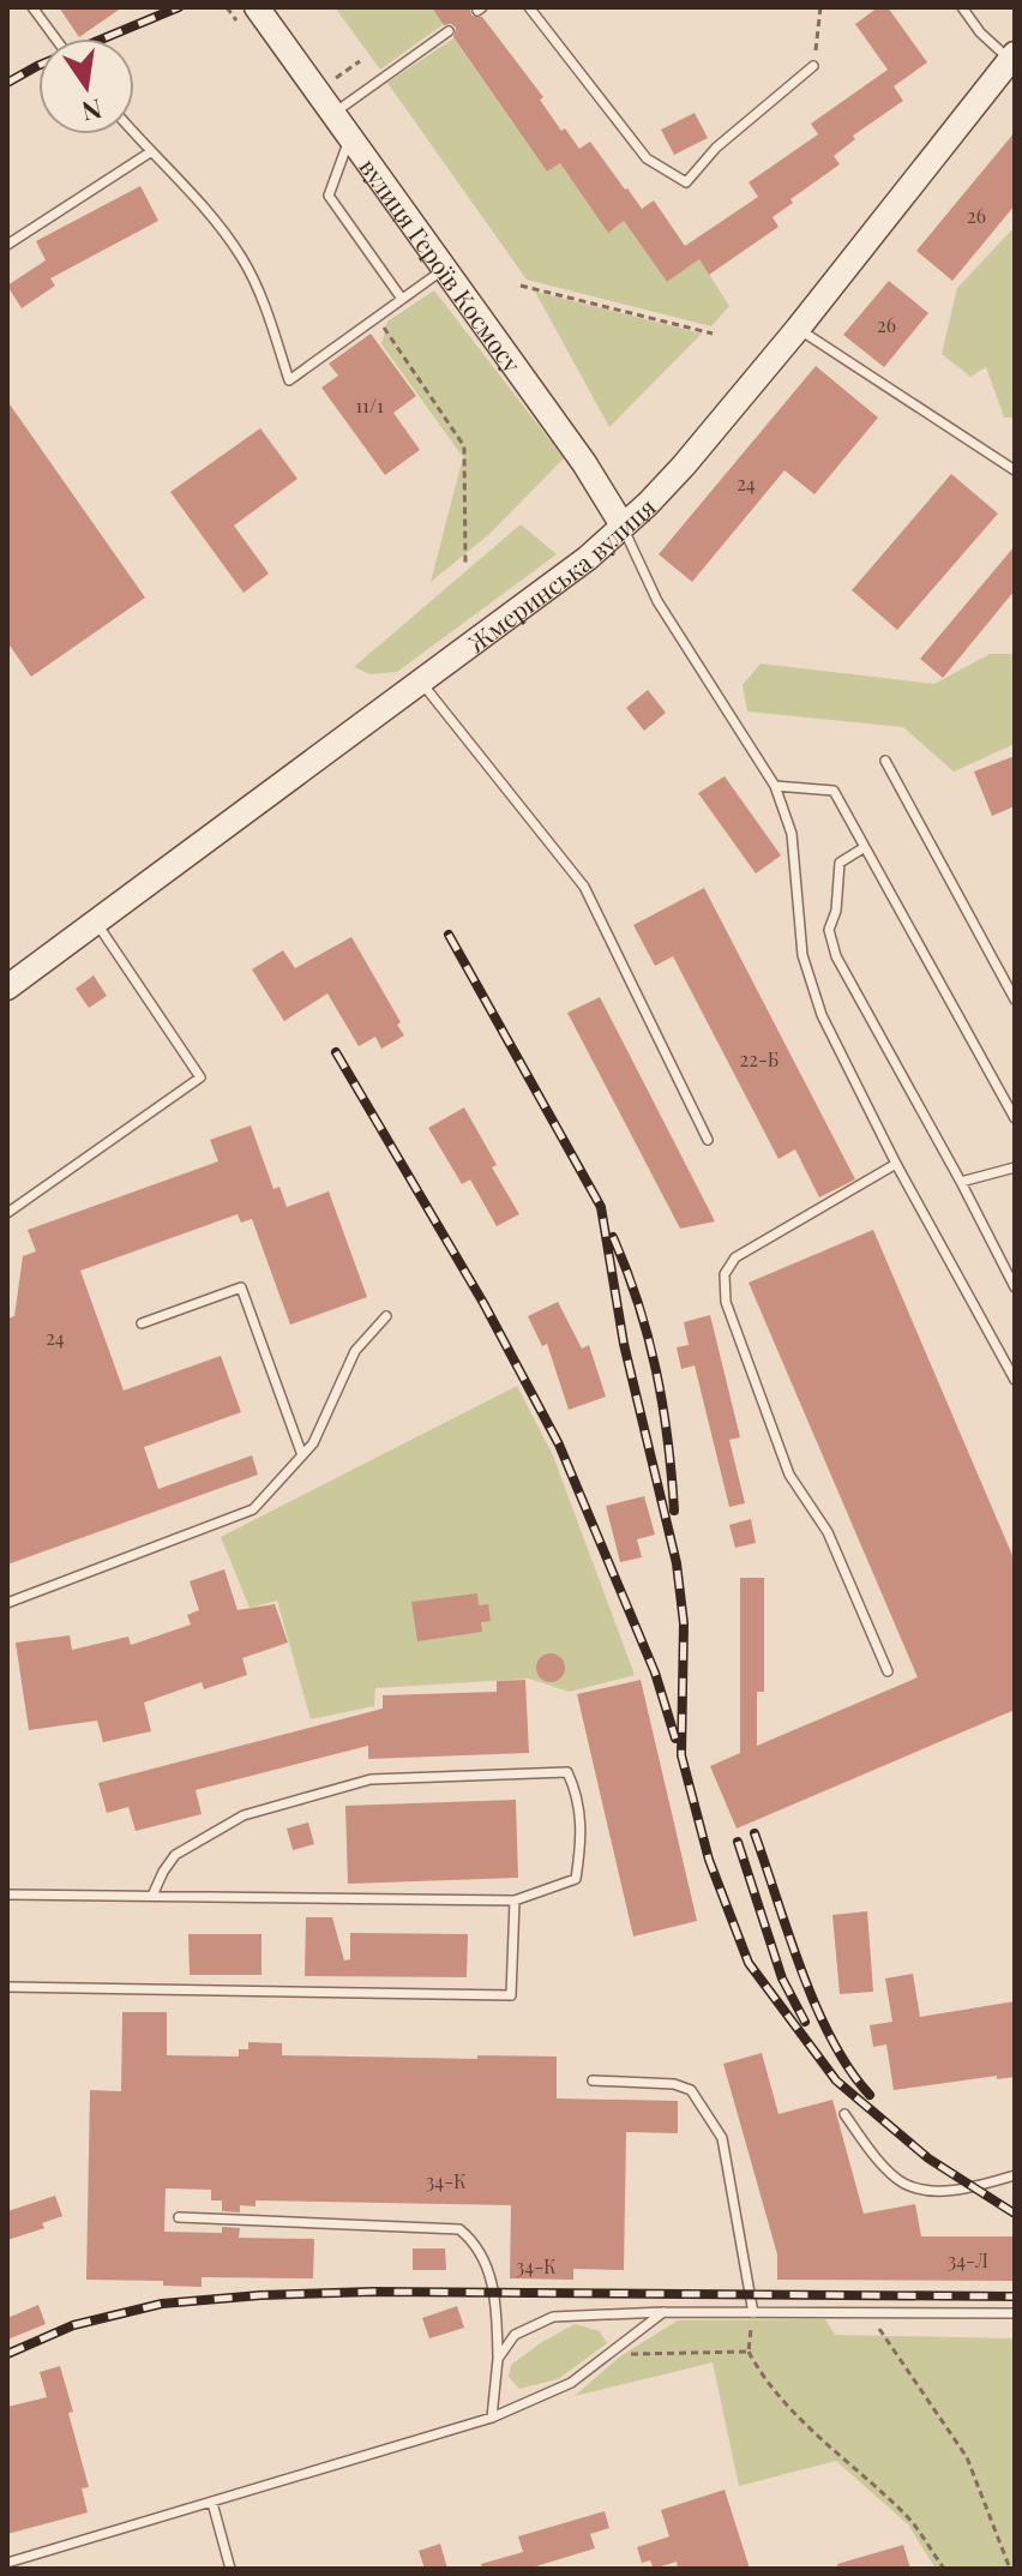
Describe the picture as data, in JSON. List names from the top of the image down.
{
  "streets": {
    "main road": ["вулиця Героїв Космосу", "Жмеринська вулиця"]
  },
  "crossings": [
    ["вулиця Героїв Космосу", "Жмеринська вулиця"]
  ],
  "house_numbers": [
    "26",
    "26",
    "11/1",
    "24",
    "22-Б",
    "24",
    "34-К",
    "34-Л",
    "34-К"
  ],
  "north": "bottom"
}
